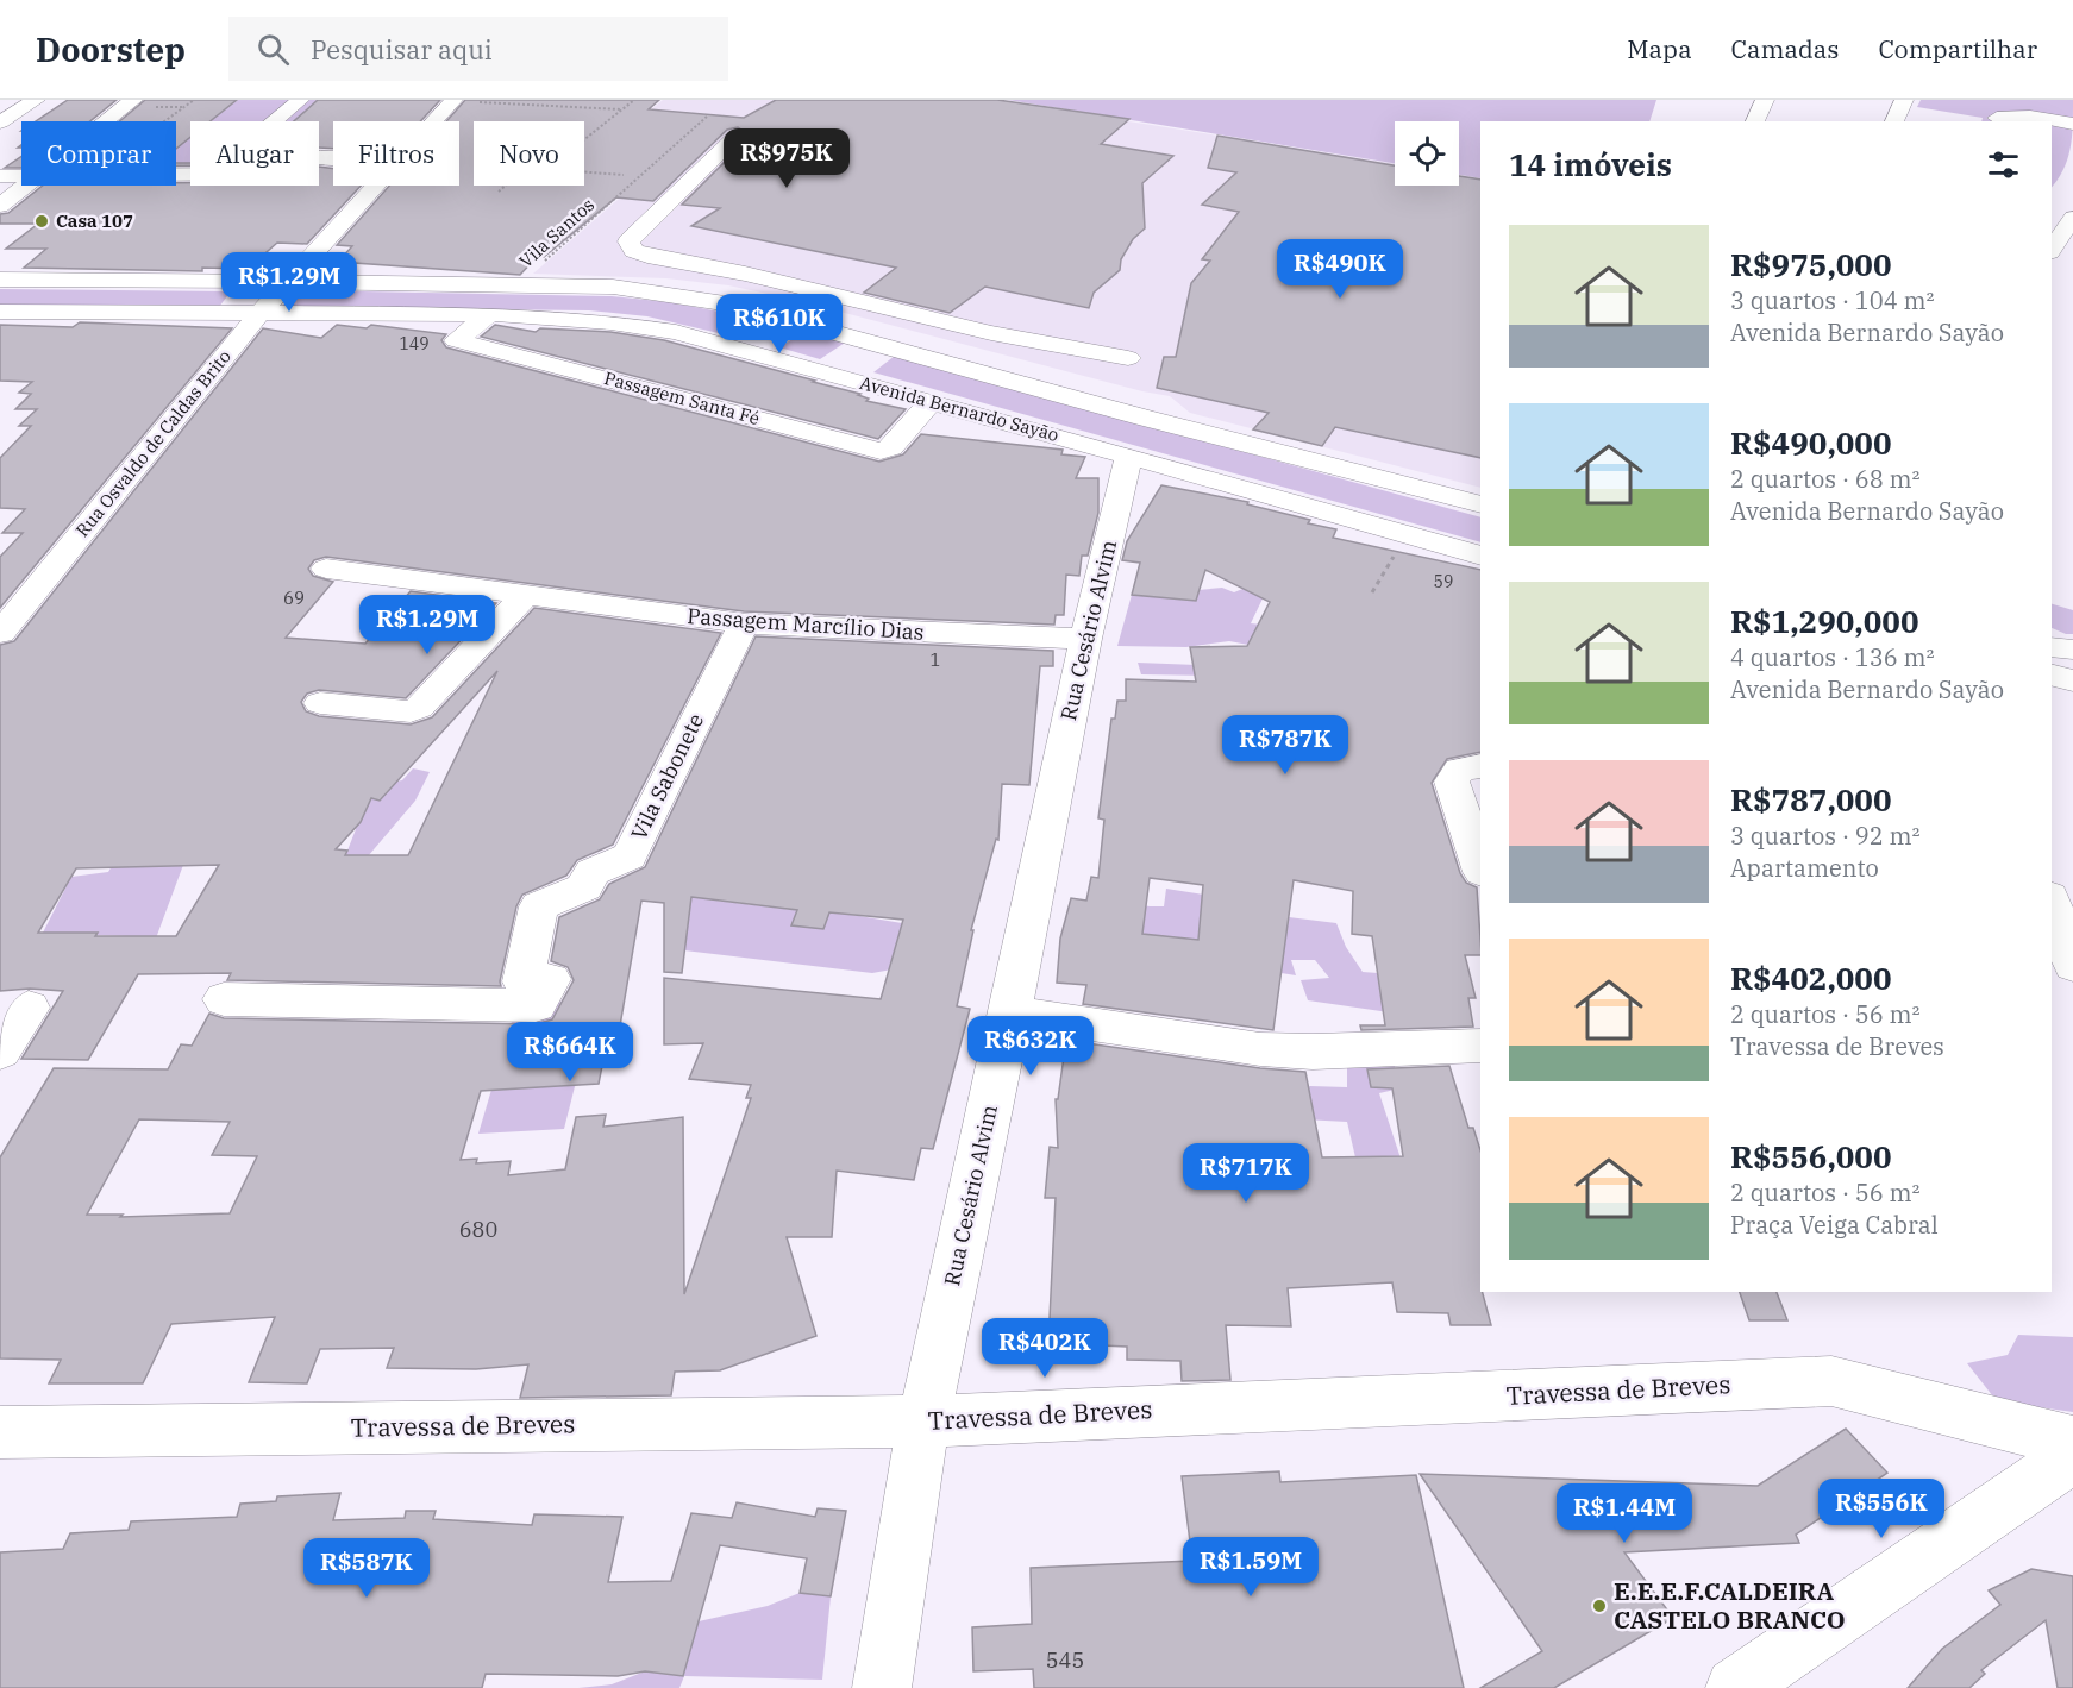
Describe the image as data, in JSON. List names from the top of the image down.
{
  "streets": {
    "street": [
      "Passagem Santa Fé",
      "Avenida Bernardo Sayão",
      "Rua Osvaldo de Caldas Brito",
      "Passagem Marcílio Dias",
      "Rua Cesário Alvim",
      "Vila Sabonete",
      "Travessa de Breves"
    ],
    "path": ["Vila Santos"]
  },
  "crossings": [
    ["Vila Santos", "Avenida Bernardo Sayão"],
    ["Passagem Santa Fé", "Avenida Bernardo Sayão"],
    ["Avenida Bernardo Sayão", "Rua Osvaldo de Caldas Brito"],
    ["Avenida Bernardo Sayão", "Rua Cesário Alvim"],
    ["Passagem Marcílio Dias", "Rua Cesário Alvim"],
    ["Passagem Marcílio Dias", "Vila Sabonete"],
    ["Rua Cesário Alvim", "Travessa de Breves"]
  ],
  "places": ["Casa 107", "E.E.E.F.CALDEIRA CASTELO BRANCO"],
  "house_numbers": [
    "149",
    "59",
    "69",
    "1",
    "680",
    "545"
  ],
  "page": {
    "header": "Doorstep",
    "search": "Pesquisar aqui",
    "nav": ["Mapa", "Camadas", "Compartilhar"],
    "chip": [
      "Comprar",
      "Alugar",
      "Filtros",
      "Novo"
    ],
    "heading": "14 imóveis",
    "price": [
      "R$975K",
      "R$490K",
      "R$1.29M",
      "R$610K",
      "R$1.29M",
      "R$787K",
      "R$632K",
      "R$664K",
      "R$717K",
      "R$402K",
      "R$556K",
      "R$1.44M",
      "R$1.59M",
      "R$587K"
    ],
    "list": [
      {
        "name": "R$975,000",
        "note": "3 quartos · 104 m² · Avenida Bernardo Sayão"
      },
      {
        "name": "R$490,000",
        "note": "2 quartos · 68 m² · Avenida Bernardo Sayão"
      },
      {
        "name": "R$1,290,000",
        "note": "4 quartos · 136 m² · Avenida Bernardo Sayão"
      },
      {
        "name": "R$787,000",
        "note": "3 quartos · 92 m² · Apartamento"
      },
      {
        "name": "R$402,000",
        "note": "2 quartos · 56 m² · Travessa de Breves"
      },
      {
        "name": "R$556,000",
        "note": "2 quartos · 56 m² · Praça Veiga Cabral"
      }
    ]
  }
}
